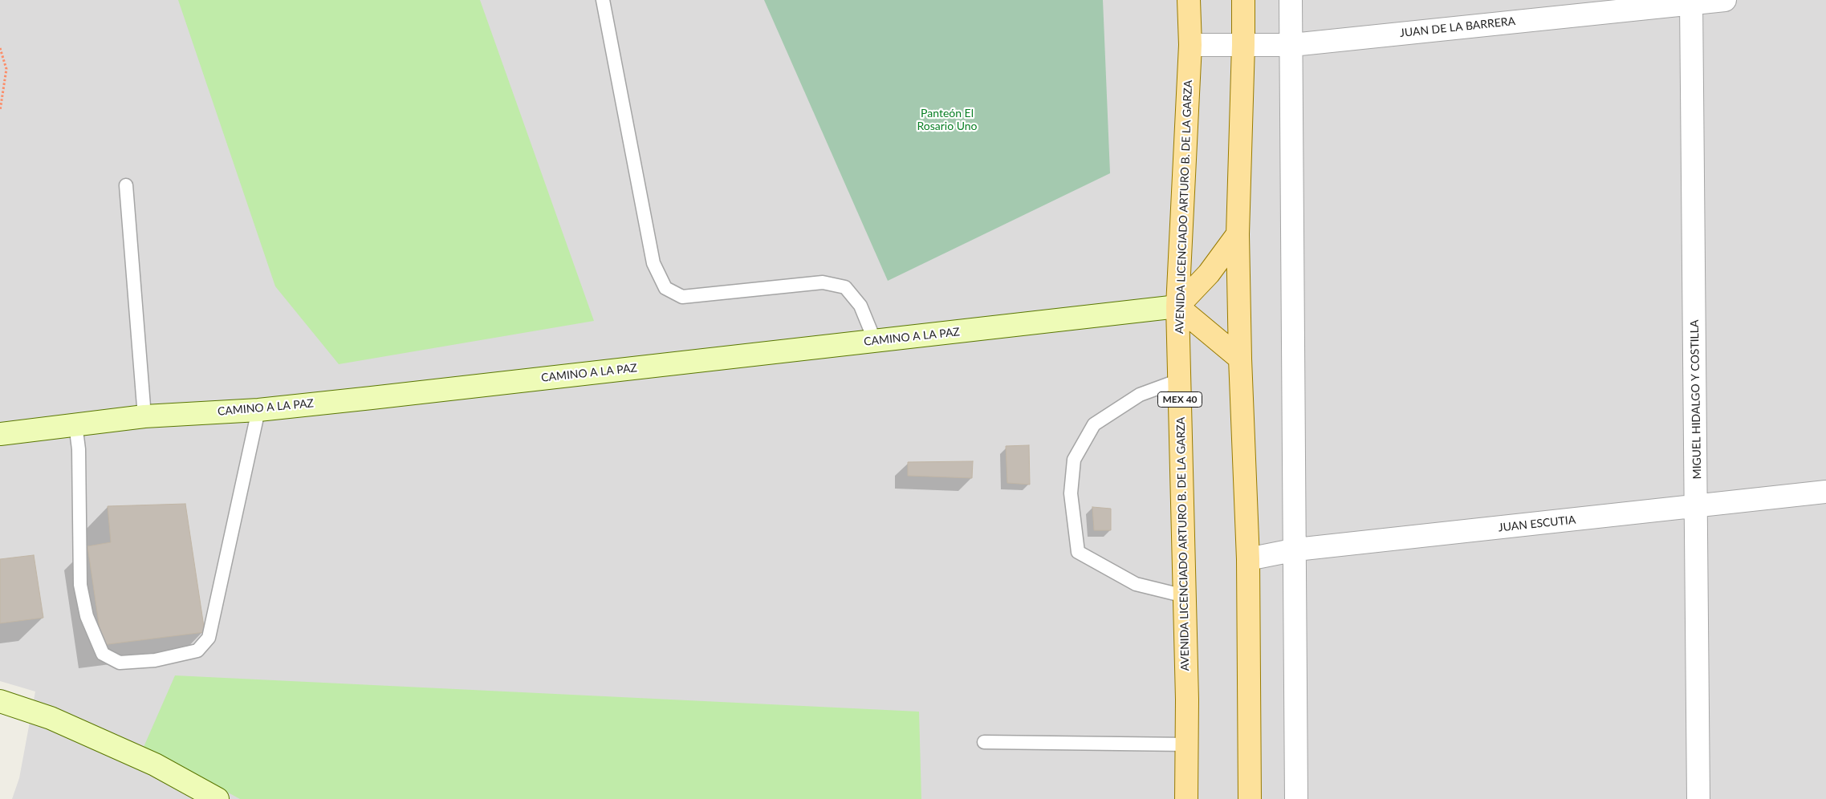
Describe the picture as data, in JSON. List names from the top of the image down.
{
  "streets": {
    "main road": ["AVENIDA LICENCIADO ARTURO B. DE LA GARZA", "MEX 40"],
    "street": [
      "JUAN DE LA BARRERA",
      "CAMINO A LA PAZ",
      "MIGUEL HIDALGO Y COSTILLA",
      "JUAN ESCUTIA"
    ]
  },
  "crossings": [
    ["JUAN DE LA BARRERA", "AVENIDA LICENCIADO ARTURO B. DE LA GARZA"],
    ["JUAN DE LA BARRERA", "MIGUEL HIDALGO Y COSTILLA"],
    ["AVENIDA LICENCIADO ARTURO B. DE LA GARZA", "CAMINO A LA PAZ"],
    ["MIGUEL HIDALGO Y COSTILLA", "JUAN ESCUTIA"]
  ],
  "parks": ["Panteón El Rosario Uno"]
}
